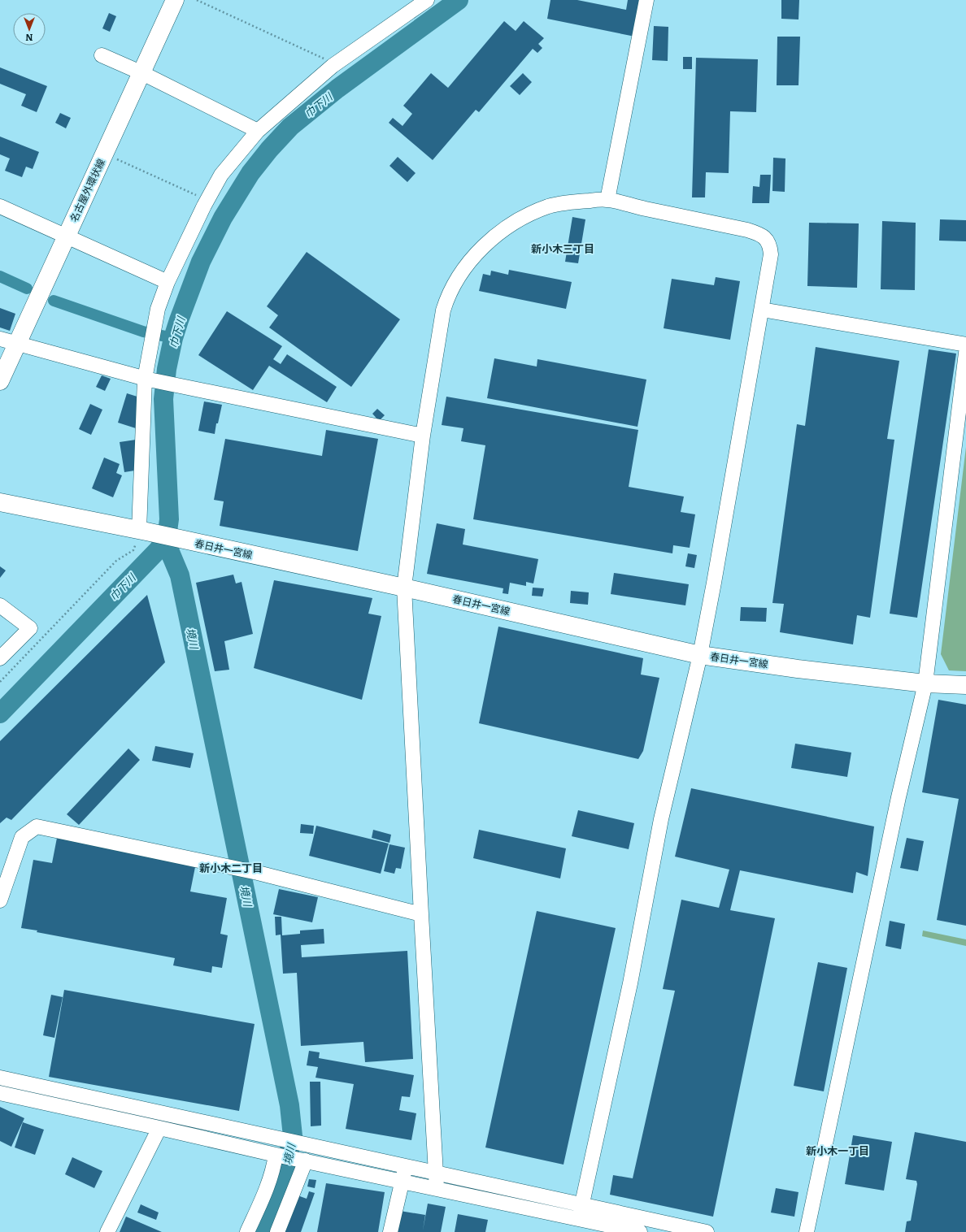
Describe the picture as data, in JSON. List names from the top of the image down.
{
  "streets": {
    "main road": ["名古屋外環状線", "春日井一宮線"]
  },
  "districts": ["新小木三丁目", "新小木二丁目", "新小木一丁目"],
  "water": ["巾下川", "境川"],
  "north": "bottom"
}
